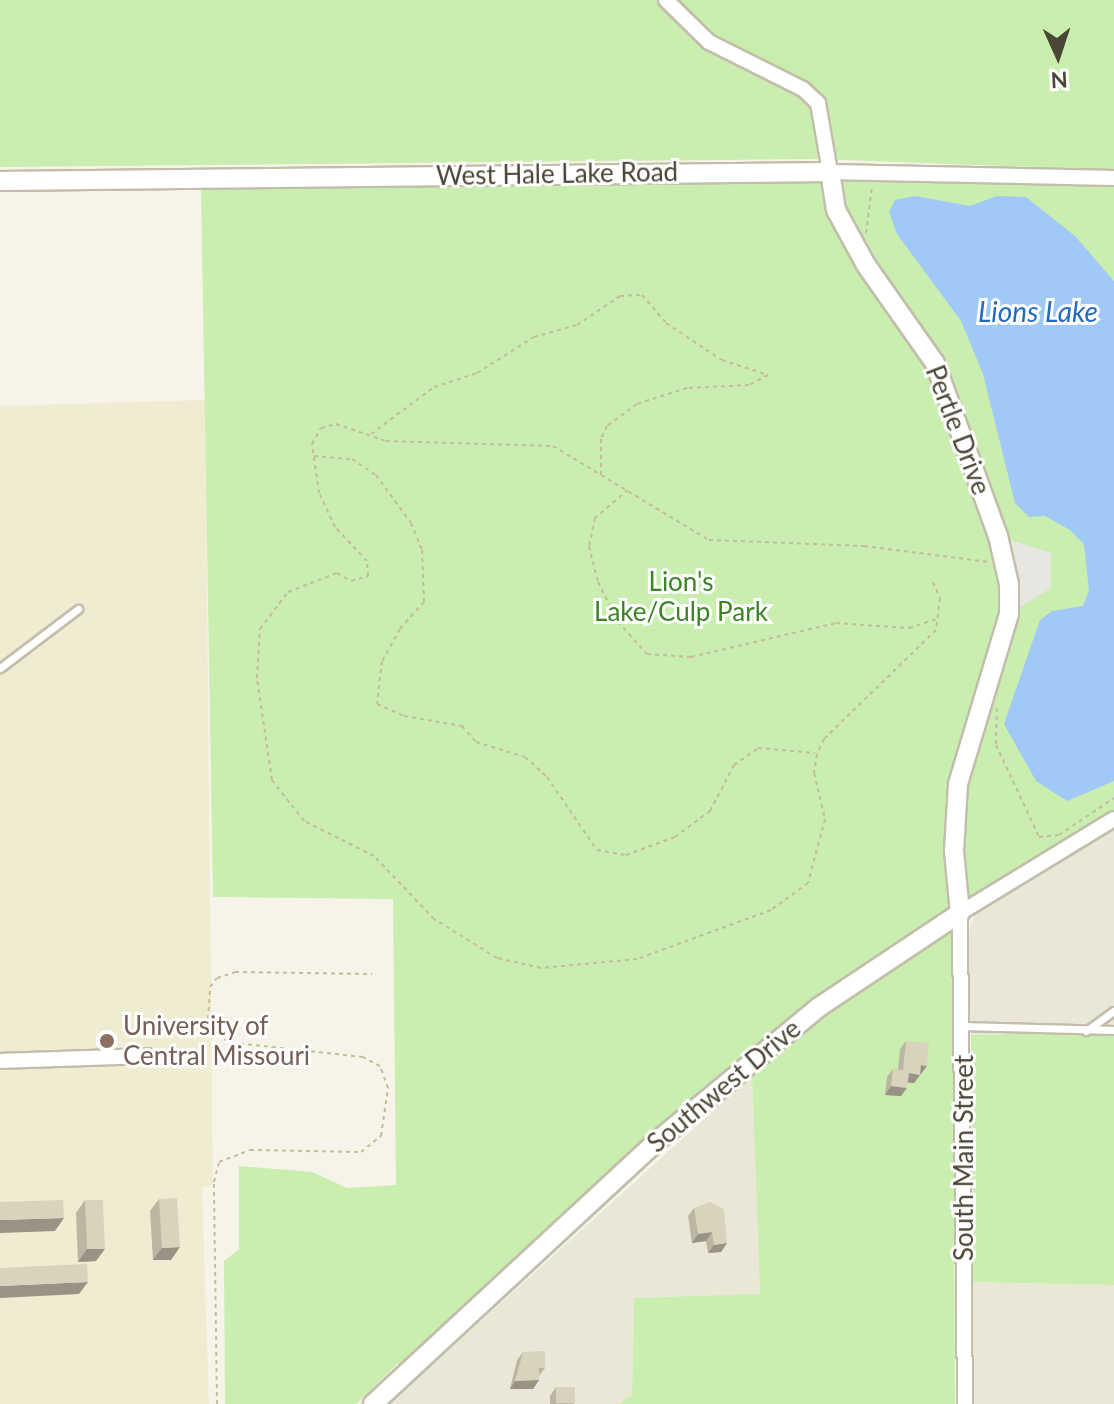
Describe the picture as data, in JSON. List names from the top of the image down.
{
  "streets": {
    "street": [
      "West Hale Lake Road",
      "Pertle Drive",
      "Southwest Drive",
      "South Main Street"
    ]
  },
  "crossings": [
    ["West Hale Lake Road", "Pertle Drive"],
    ["Pertle Drive", "Southwest Drive"],
    ["Pertle Drive", "South Main Street"],
    ["Southwest Drive", "South Main Street"]
  ],
  "water": ["Lions Lake"],
  "parks": ["Lion's Lake/Culp Park"],
  "places": ["University of Central Missouri"],
  "north": "bottom"
}
